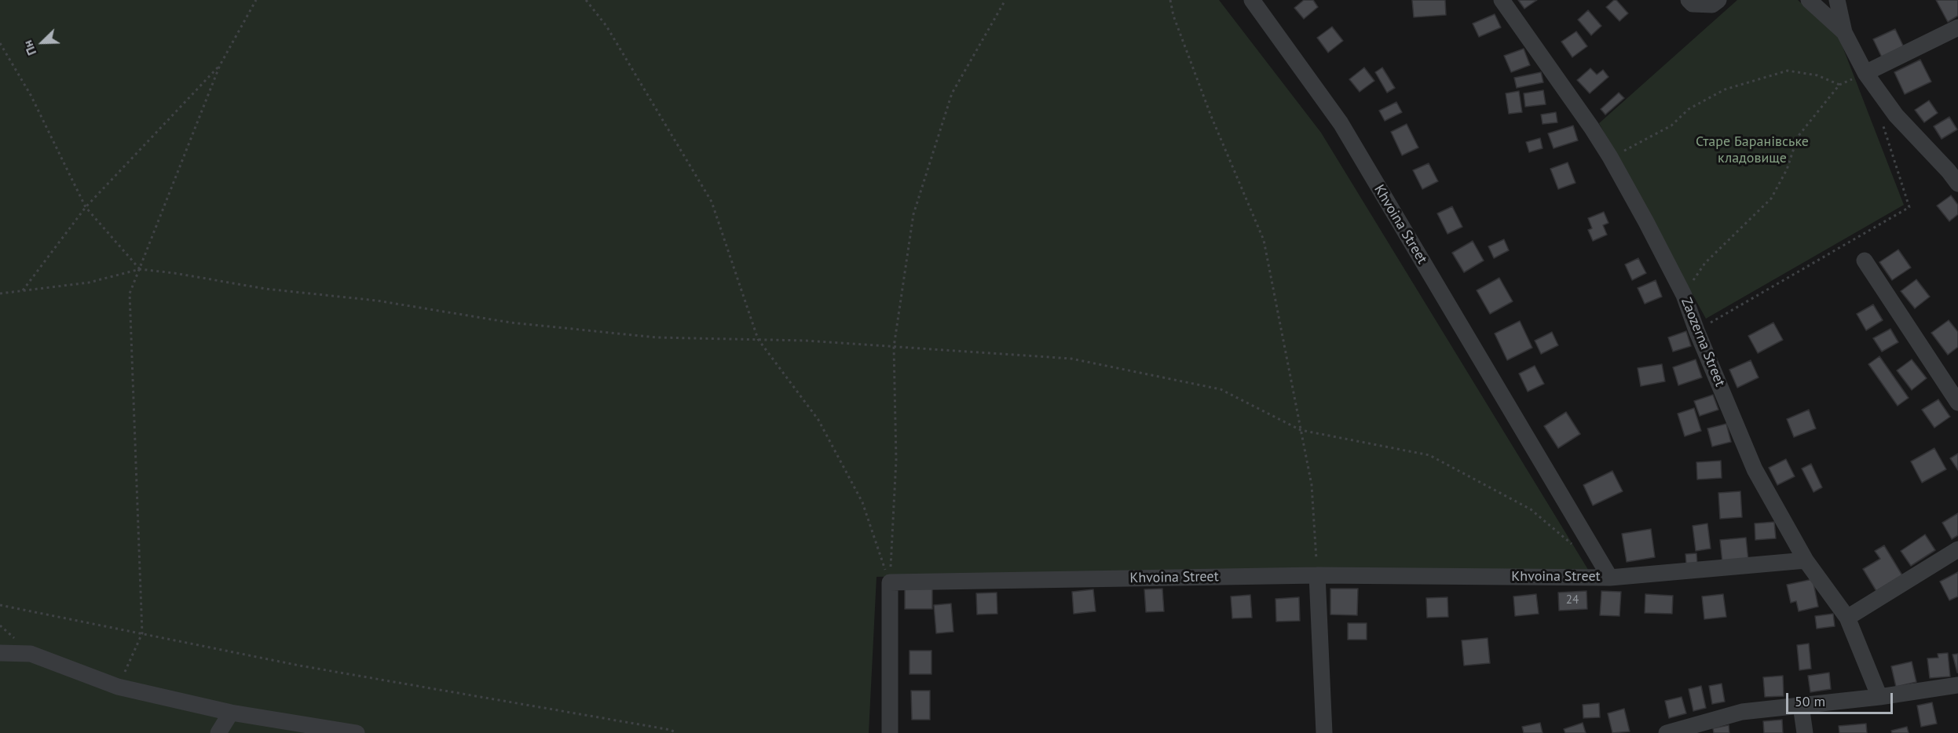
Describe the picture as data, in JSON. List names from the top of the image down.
{
  "streets": {
    "street": ["Khvoina Street", "Zaozerna Street"]
  },
  "crossings": [
    ["Khvoina Street", "Zaozerna Street"]
  ],
  "parks": ["Старе Баранівське кладовище"],
  "house_numbers": ["24"],
  "scale_bar": "50 m",
  "north": "bottom left"
}
